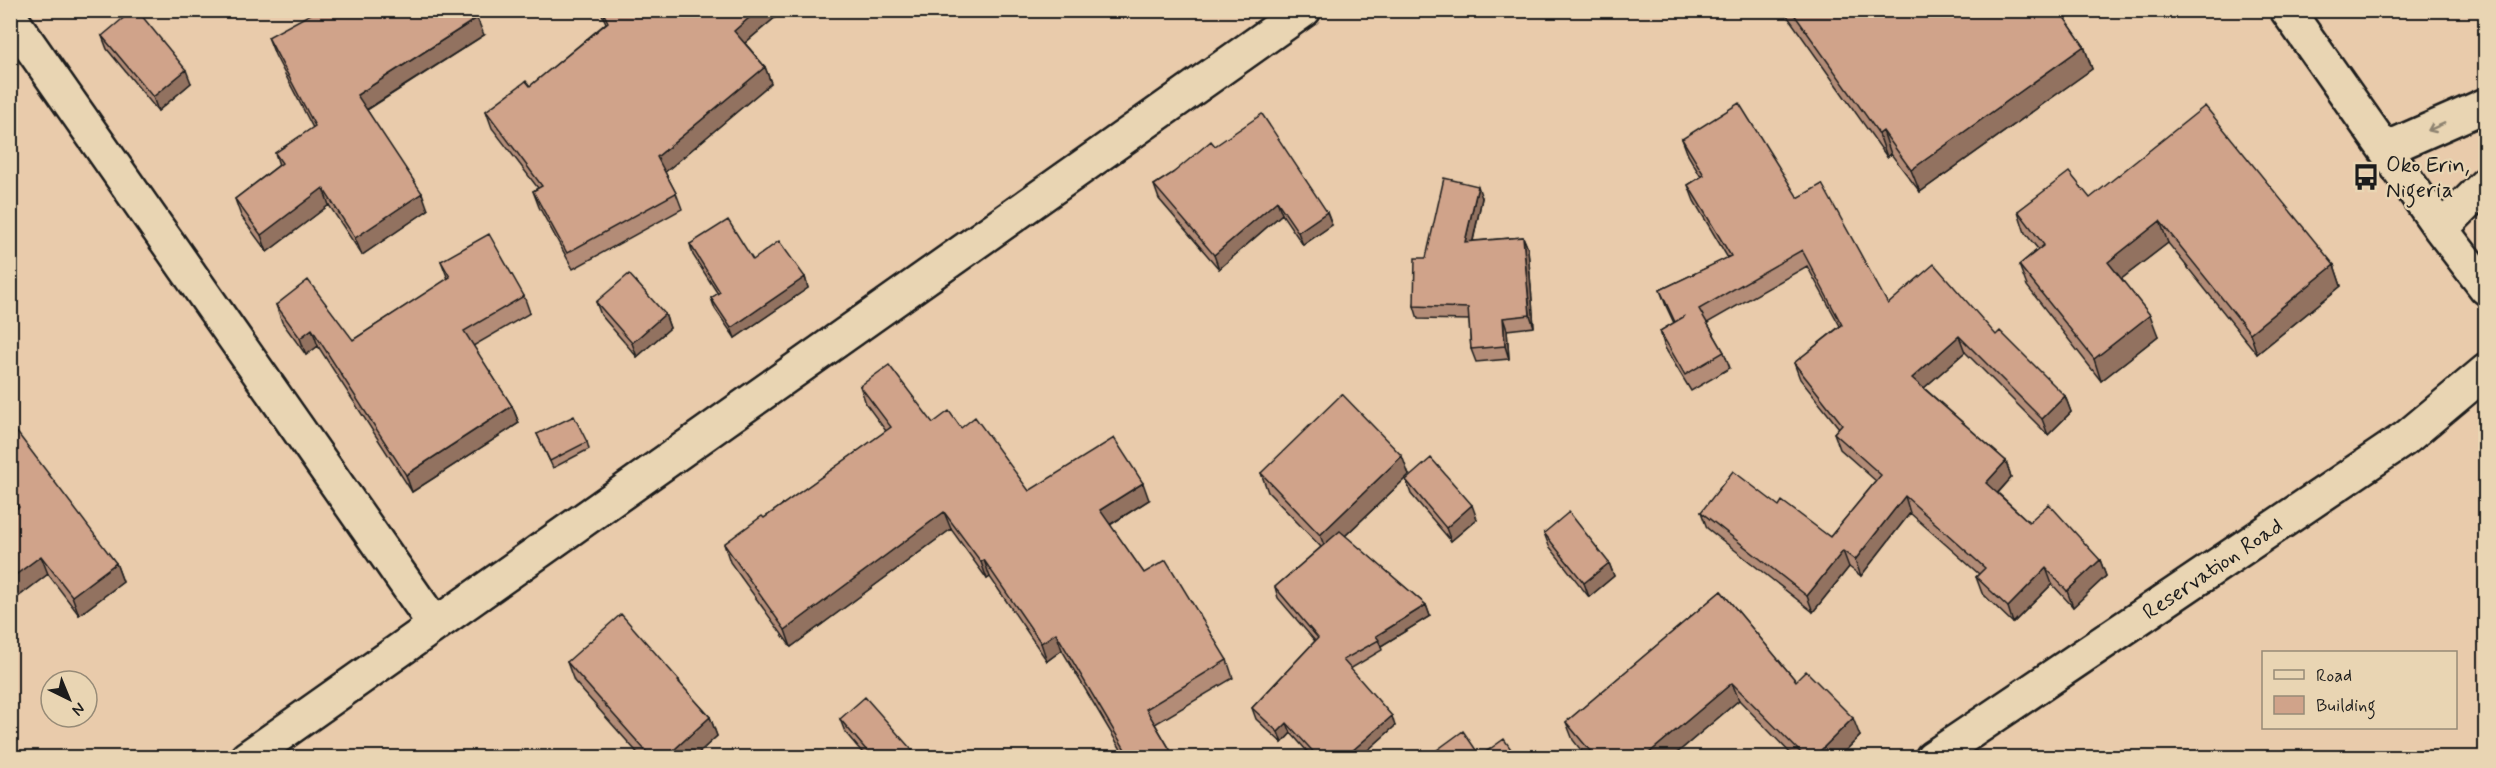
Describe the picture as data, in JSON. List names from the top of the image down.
{
  "streets": {
    "street": ["Reservation Road"]
  },
  "places": {
    "bus stop": ["Oko Erin, Nigeria"]
  },
  "legend": ["Road", "Building"],
  "north": "bottom right"
}
